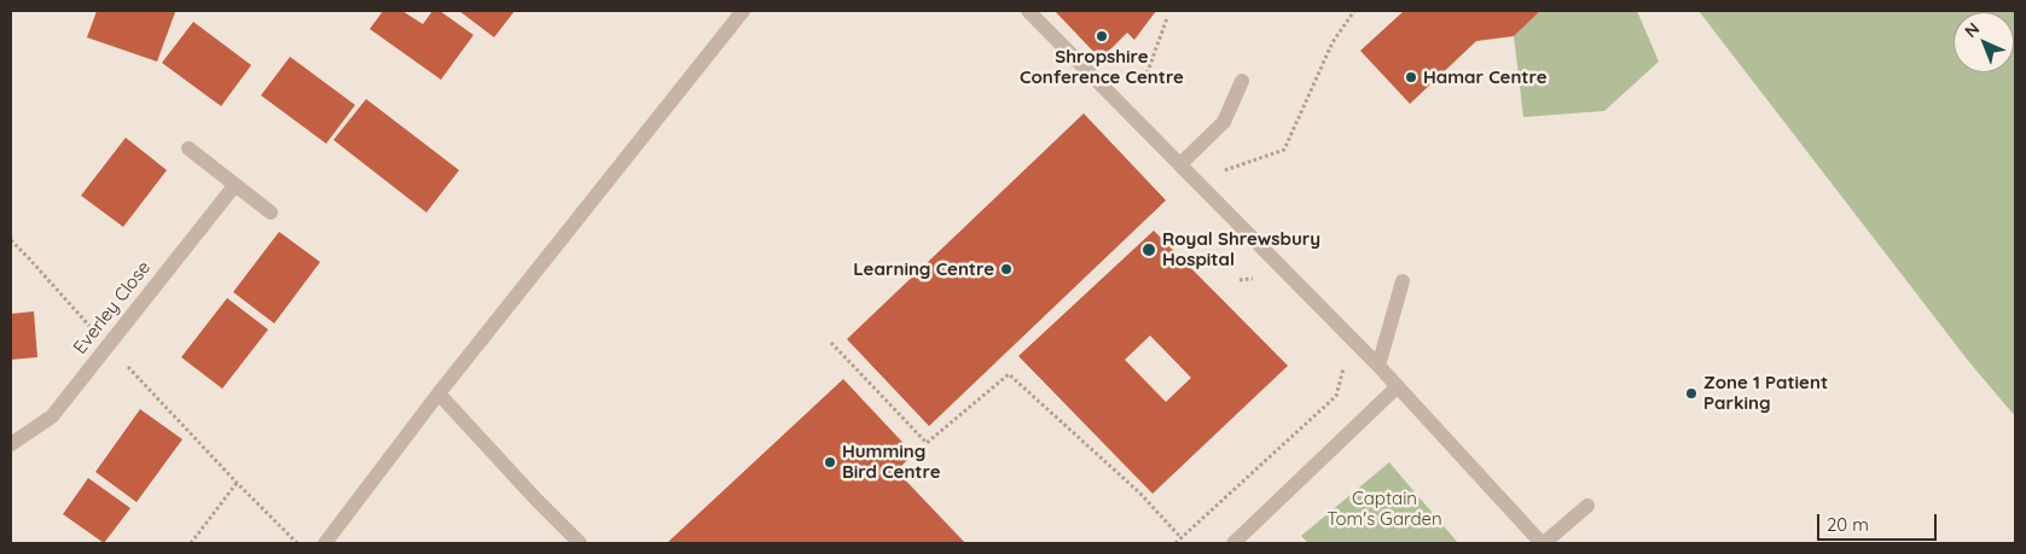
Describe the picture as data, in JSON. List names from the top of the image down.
{
  "streets": {
    "street": ["Everley Close"]
  },
  "parks": ["Captain Tom's Garden"],
  "places": [
    "Shropshire Conference Centre",
    "Hamar Centre",
    "Royal Shrewsbury Hospital",
    "Learning Centre",
    "Zone 1 Patient Parking",
    "Humming Bird Centre"
  ],
  "scale_bar": "20 m",
  "north": "top left"
}
